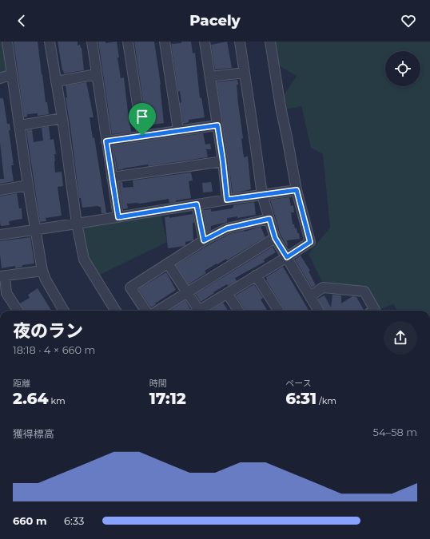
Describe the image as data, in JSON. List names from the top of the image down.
{
  "page": {
    "header": "Pacely",
    "heading": ["夜のラン", "18:18 · 4 × 660 m"],
    "stats": [
      ["距離", "2.64 km"],
      ["時間", "17:12"],
      ["ペース", "6:31 /km"]
    ],
    "chart": ["獲得標高", "54–58 m"],
    "list": [
      {
        "name": "660 m",
        "note": "6:33"
      }
    ]
  }
}
